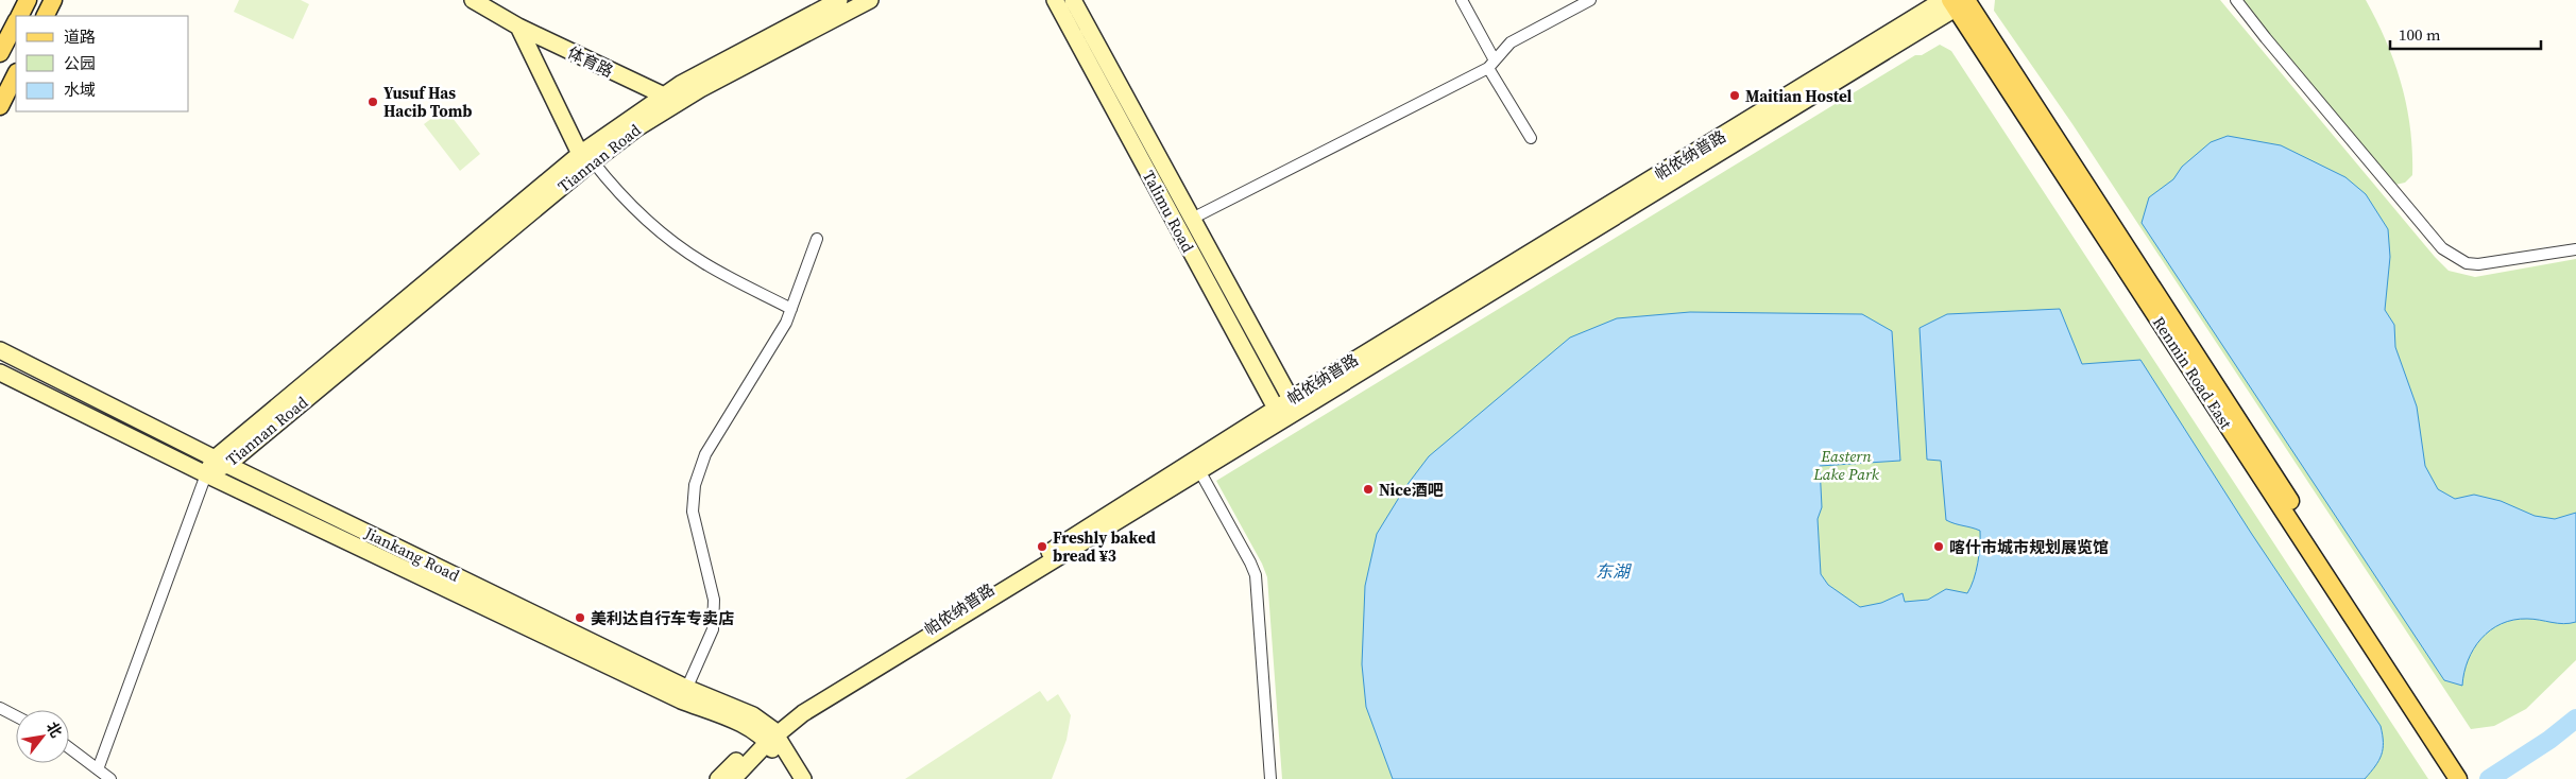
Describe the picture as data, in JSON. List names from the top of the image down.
{
  "streets": {
    "main road": [
      "体育路",
      "帕依纳普路",
      "Tiannan Road",
      "Talimu Road",
      "Renmin Road East",
      "Jiankang Road"
    ]
  },
  "crossings": [
    ["体育路", "Tiannan Road"],
    ["帕依纳普路", "Talimu Road"],
    ["帕依纳普路", "Renmin Road East"],
    ["帕依纳普路", "Jiankang Road"],
    ["Tiannan Road", "Jiankang Road"]
  ],
  "water": ["东湖"],
  "parks": ["Eastern Lake Park"],
  "places": [
    "Maitian Hostel",
    "Yusuf Has Hacib Tomb",
    "Nice酒吧",
    "Freshly baked bread ¥3",
    "喀什市城市规划展览馆",
    "美利达自行车专卖店"
  ],
  "legend": ["道路", "公园", "水域"],
  "scale_bar": "100 m",
  "north": "top right"
}
